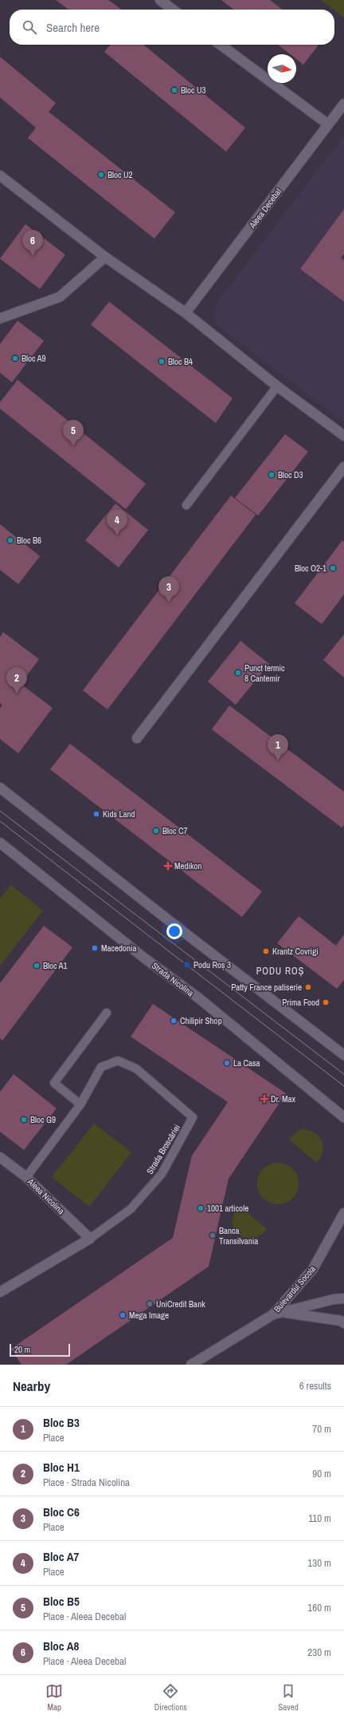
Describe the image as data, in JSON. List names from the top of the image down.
{
  "streets": {
    "street": [
      "Aleea Decebal",
      "Strada Nicolina",
      "Aleea Nicolina",
      "Bulevardul Socola"
    ],
    "lane": ["Strada Broscăriei"]
  },
  "crossings": [
    ["Strada Broscăriei", "Aleea Nicolina"]
  ],
  "districts": ["PODU ROȘ"],
  "places": {
    "other": [
      "Bloc U3",
      "Bloc U2",
      "Bloc A9",
      "Bloc B4",
      "Bloc D3",
      "Bloc B6",
      "Bloc O2-1",
      "Punct termic 8 Cantemir",
      "Kids Land",
      "Bloc C7",
      "Macedonia",
      "Krantz Covrigi",
      "Bloc A1",
      "Patty France patiserie",
      "Prima Food",
      "Chilipir Shop",
      "La Casa",
      "Bloc G9",
      "1001 articole",
      "Banca Transilvania",
      "UniCredit Bank",
      "Mega Image"
    ],
    "health": ["Medikon", "Dr. Max"],
    "transit": ["Podu Roș 3"]
  },
  "scale_bar": "20 m",
  "north": "right",
  "page": {
    "search": "Search here",
    "pins": [
      "6",
      "5",
      "4",
      "3",
      "2",
      "1"
    ],
    "scale": "20 m",
    "heading": ["Nearby", "6 results"],
    "list": [
      {
        "mark": "1",
        "name": "Bloc B3",
        "note": "Place",
        "value": "70 m"
      },
      {
        "mark": "2",
        "name": "Bloc H1",
        "note": "Place · Strada Nicolina",
        "value": "90 m"
      },
      {
        "mark": "3",
        "name": "Bloc C6",
        "note": "Place",
        "value": "110 m"
      },
      {
        "mark": "4",
        "name": "Bloc A7",
        "note": "Place",
        "value": "130 m"
      },
      {
        "mark": "5",
        "name": "Bloc B5",
        "note": "Place · Aleea Decebal",
        "value": "160 m"
      },
      {
        "mark": "6",
        "name": "Bloc A8",
        "note": "Place · Aleea Decebal",
        "value": "230 m"
      }
    ],
    "nav": ["Map", "Directions", "Saved"]
  }
}
